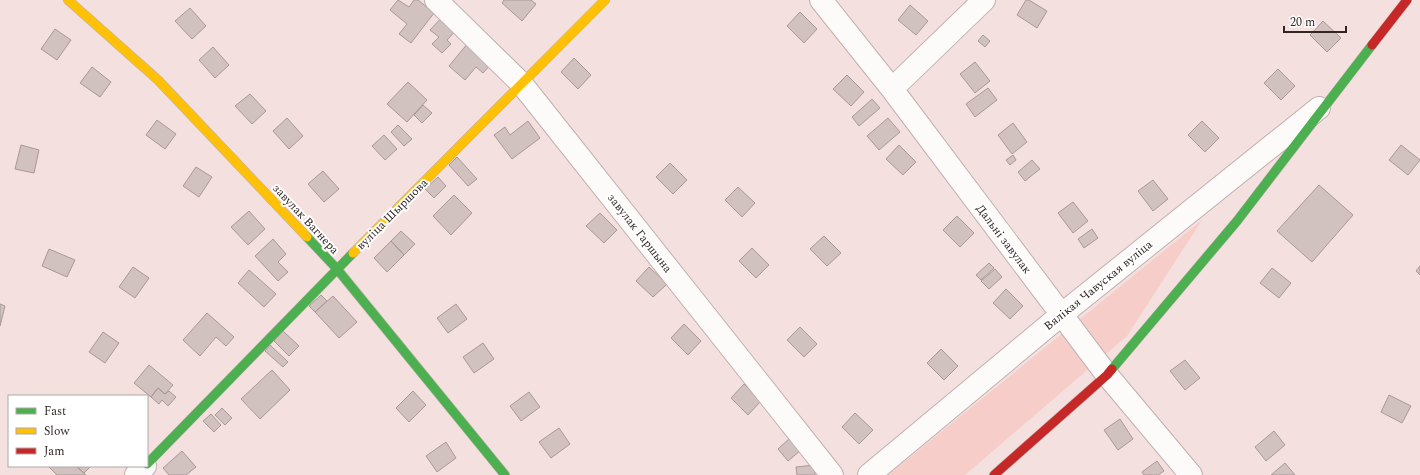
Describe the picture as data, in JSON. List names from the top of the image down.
{
  "streets": {
    "street": [
      "вуліца Шыршова",
      "завулак Вагнера",
      "завулак Гаршына",
      "Дальні завулак",
      "Вялікая Чавуская вуліца"
    ]
  },
  "crossings": [
    ["вуліца Шыршова", "завулак Вагнера"],
    ["вуліца Шыршова", "завулак Гаршына"],
    ["Дальні завулак", "Вялікая Чавуская вуліца"]
  ],
  "legend": ["Fast", "Slow", "Jam"],
  "scale_bar": "20 m"
}
